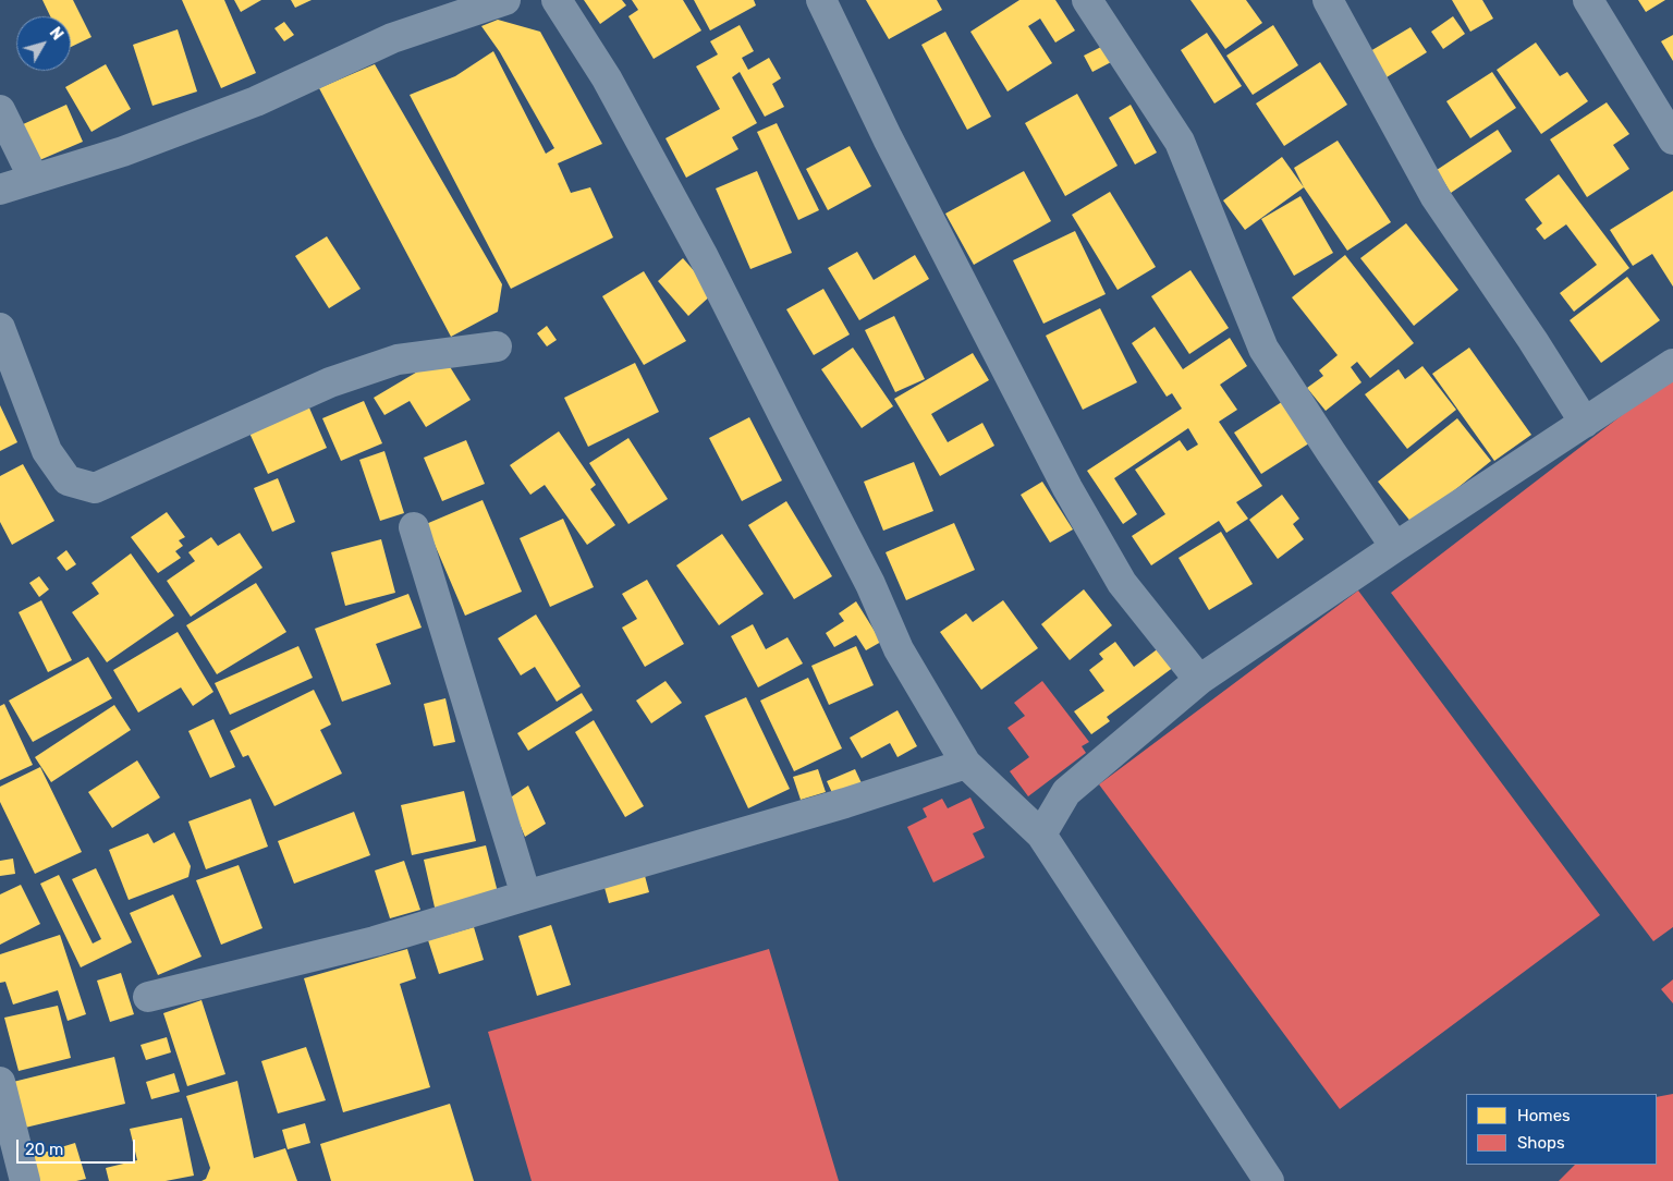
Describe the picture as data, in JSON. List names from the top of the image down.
{
  "legend": ["Homes", "Shops"],
  "scale_bar": "20 m",
  "north": "top right"
}
